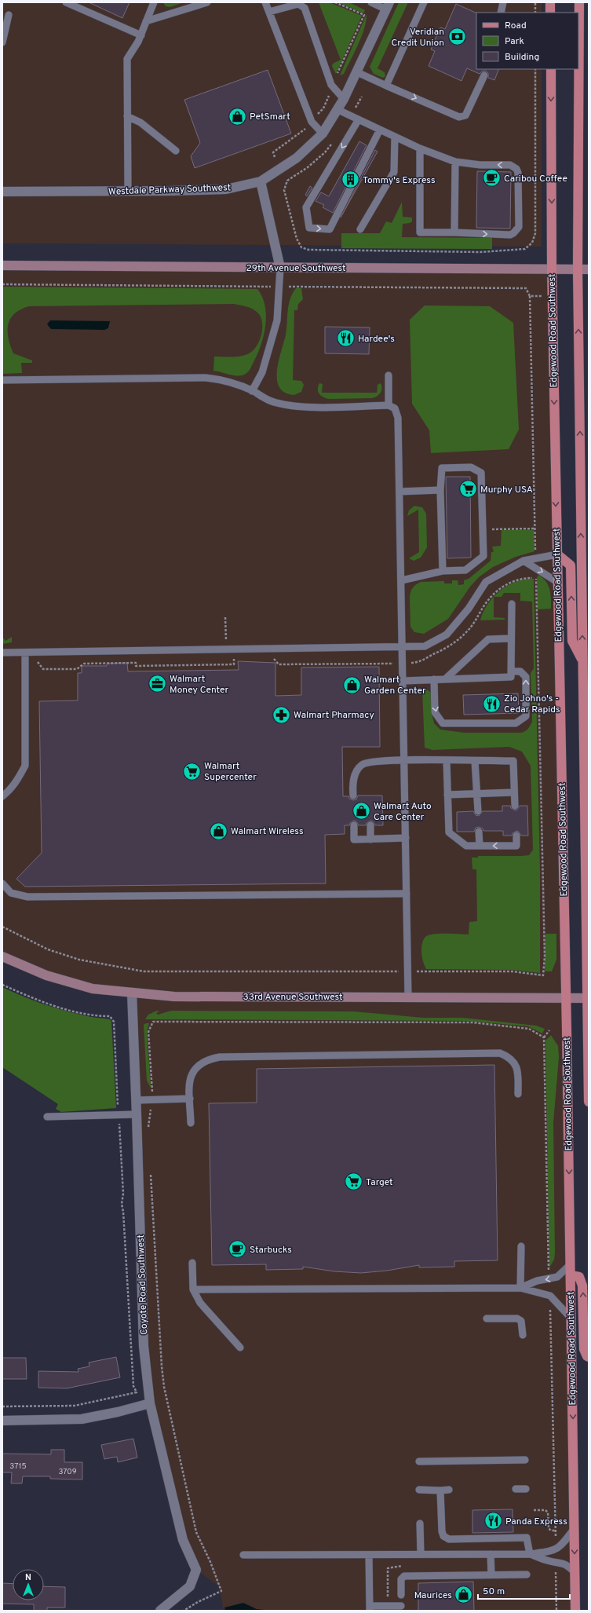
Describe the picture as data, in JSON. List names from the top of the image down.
{
  "streets": {
    "main road": ["Edgewood Road Southwest"],
    "street": [
      "Westdale Parkway Southwest",
      "29th Avenue Southwest",
      "33rd Avenue Southwest",
      "Coyote Road Southwest"
    ]
  },
  "crossings": [
    ["29th Avenue Southwest", "Edgewood Road Southwest"],
    ["Edgewood Road Southwest", "33rd Avenue Southwest"],
    ["33rd Avenue Southwest", "Coyote Road Southwest"]
  ],
  "places": {
    "bank": ["Veridian Credit Union"],
    "shop": [
      "PetSmart",
      "Walmart Garden Center",
      "Walmart Auto Care Center",
      "Walmart Wireless",
      "Maurices"
    ],
    "cafe": ["Caribou Coffee", "Starbucks"],
    "building": ["Tommy's Express"],
    "restaurant": ["Hardee's", "Zio Johno's - Cedar Rapids", "Panda Express"],
    "supermarket": ["Murphy USA", "Walmart Supercenter", "Target"],
    "office": ["Walmart Money Center"],
    "pharmacy": ["Walmart Pharmacy"]
  },
  "house_numbers": ["3715", "3709"],
  "legend": ["Road", "Park", "Building"],
  "scale_bar": "50 m",
  "north": "top"
}
